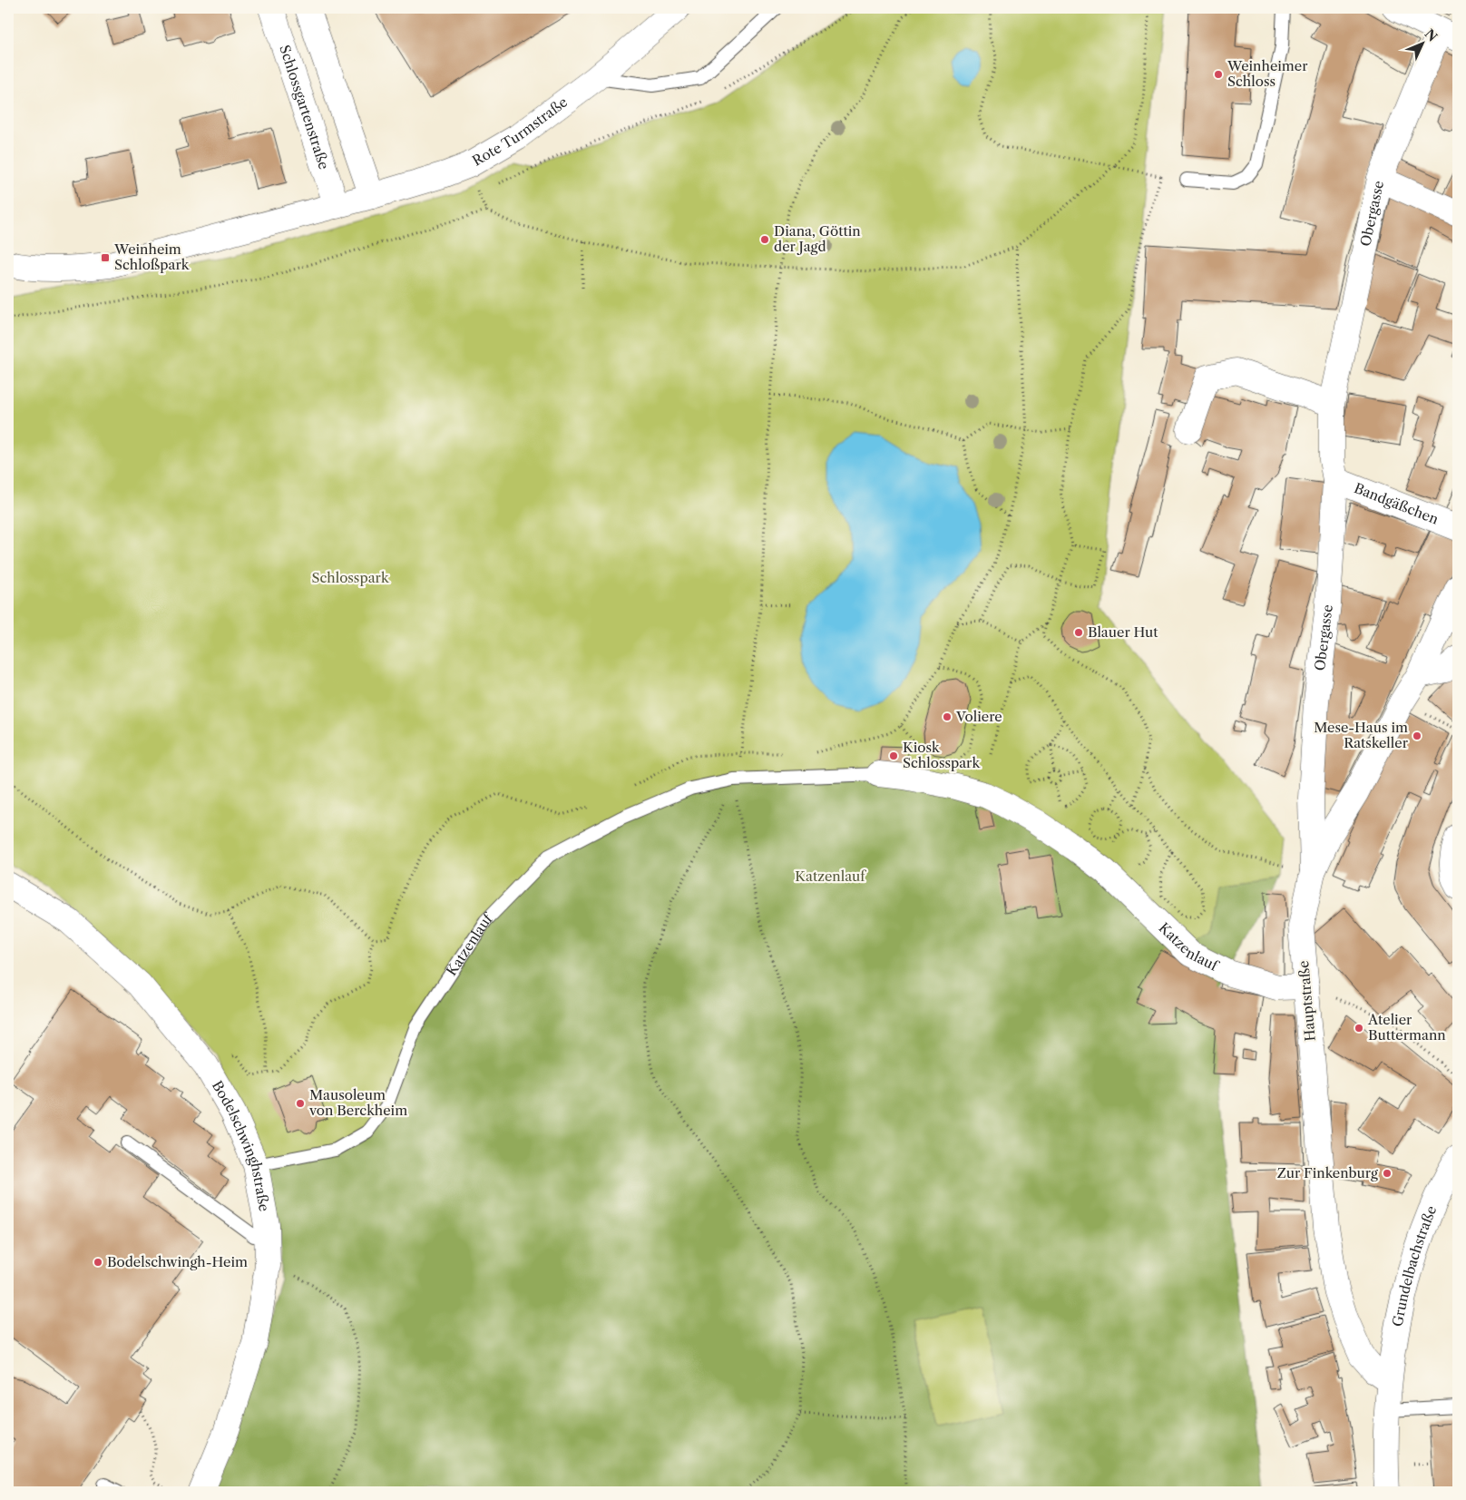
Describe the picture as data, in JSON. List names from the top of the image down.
{
  "streets": {
    "street": [
      "Schlossgartenstraße",
      "Rote Turmstraße",
      "Obergasse",
      "Bandgäßchen",
      "Katzenlauf",
      "Hauptstraße",
      "Bodelschwinghstraße",
      "Grundelbachstraße"
    ]
  },
  "crossings": [
    ["Schlossgartenstraße", "Rote Turmstraße"],
    ["Obergasse", "Bandgäßchen"],
    ["Obergasse", "Hauptstraße"],
    ["Katzenlauf", "Hauptstraße"],
    ["Katzenlauf", "Bodelschwinghstraße"],
    ["Hauptstraße", "Grundelbachstraße"]
  ],
  "parks": ["Schlosspark", "Katzenlauf"],
  "places": {
    "other": [
      "Weinheimer Schloss",
      "Diana, Göttin der Jagd",
      "Blauer Hut",
      "Voliere",
      "Mese-Haus im Ratskeller",
      "Kiosk Schlosspark",
      "Atelier Buttermann",
      "Mausoleum von Berckheim",
      "Zur Finkenburg",
      "Bodelschwingh-Heim"
    ],
    "transit": ["Weinheim Schloßpark"]
  },
  "north": "top right"
}
